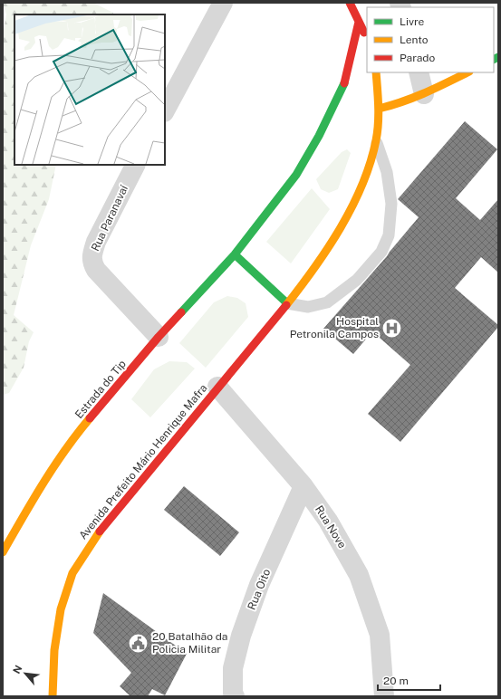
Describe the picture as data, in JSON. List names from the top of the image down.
{
  "streets": {
    "street": [
      "Rua Paranavaí",
      "Estrada do Tip",
      "Avenida Prefeito Mário Henrique Mafra",
      "Rua Nove",
      "Rua Oito"
    ]
  },
  "crossings": [
    ["Rua Paranavaí", "Estrada do Tip"],
    ["Avenida Prefeito Mário Henrique Mafra", "Rua Nove"],
    ["Rua Nove", "Rua Oito"]
  ],
  "places": {
    "hospital": ["Hospital Petronila Campos"],
    "public building": ["20 Batalhão da Policia Militar"]
  },
  "legend": ["Livre", "Lento", "Parado"],
  "scale_bar": "20 m",
  "north": "top left"
}
